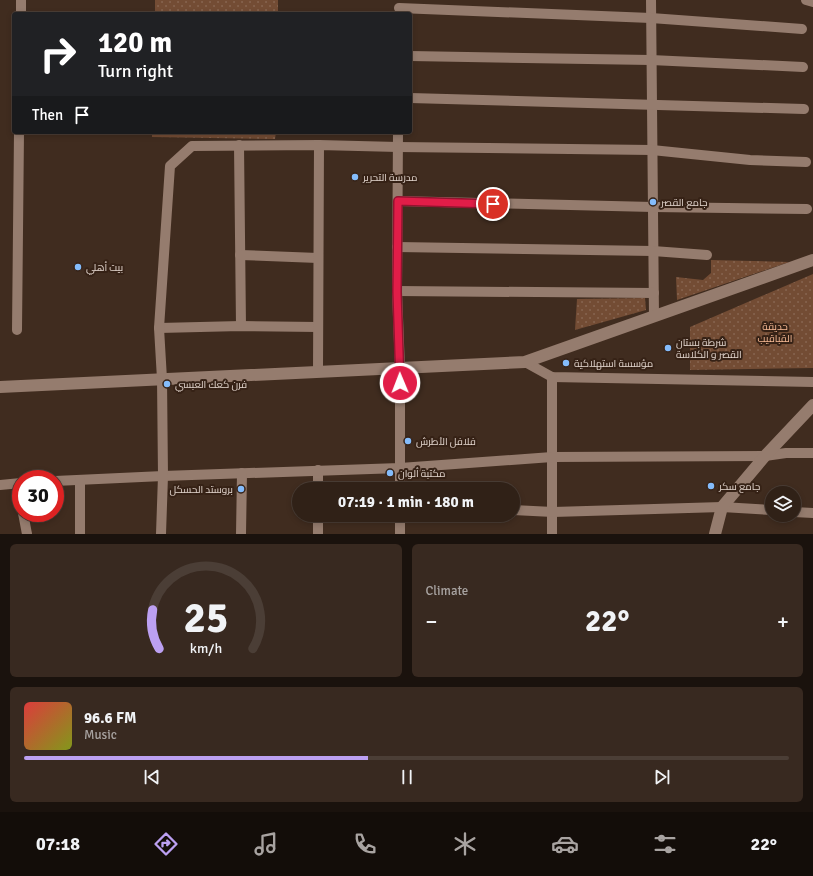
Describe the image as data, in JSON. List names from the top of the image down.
{
  "parks": ["حديقة القباقيب"],
  "places": [
    "مدرسة التحرير",
    "جامع القصر",
    "بيت أهلي",
    "شرطة بستان القصر و الكلاسة",
    "مؤسسة استهلاكية",
    "فرن كعك العبسي",
    "فلافل اﻷطرش",
    "مكتبة ألوان",
    "جامع سكر",
    "بروستد الحسكل"
  ],
  "page": {
    "turn": ["120 m", "Turn right"],
    "then": "Then",
    "limit": "30",
    "trip": "07:19 · 1 min · 180 m",
    "tile": "Climate",
    "heat": ["−", "22°", "+"],
    "song": ["96.6 FM", "Music"],
    "tabs": ["07:18", "22°"],
    "gauge": ["25", "km/h"]
  }
}
